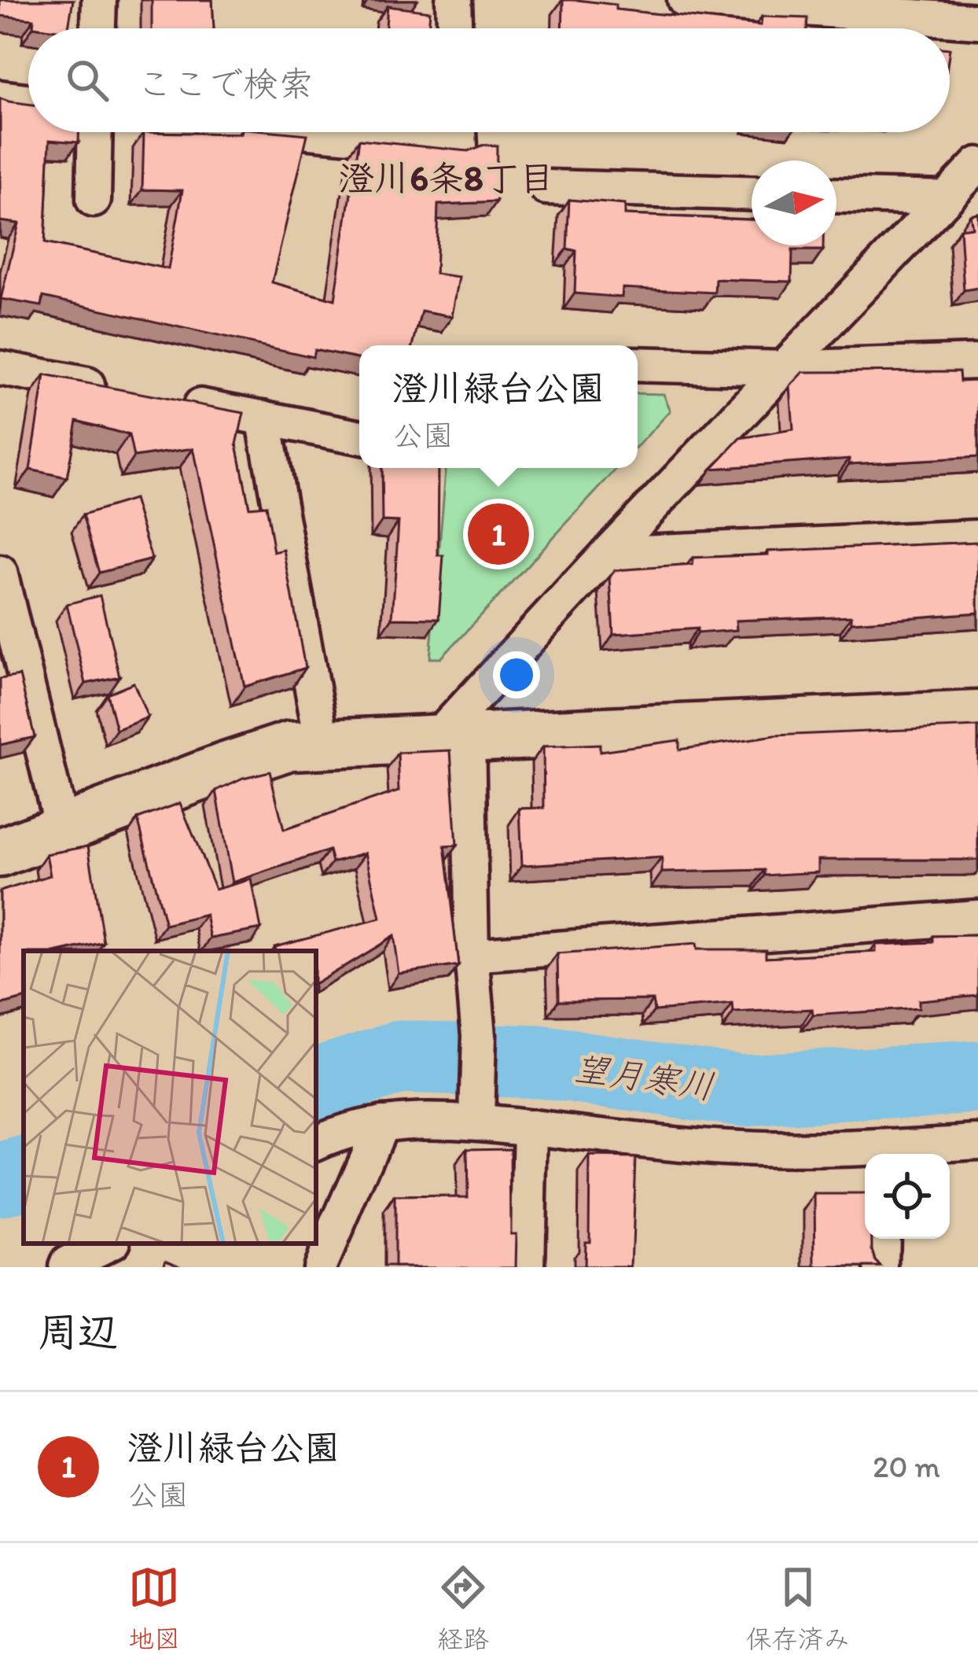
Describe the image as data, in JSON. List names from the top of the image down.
{
  "districts": ["澄川6条8丁目"],
  "water": ["望月寒川"],
  "north": "right",
  "page": {
    "search": "ここで検索",
    "popup": ["澄川緑台公園", "公園"],
    "pins": "1",
    "heading": "周辺",
    "list": [
      {
        "mark": "1",
        "name": "澄川緑台公園",
        "note": "公園",
        "value": "20 m"
      }
    ],
    "nav": ["地図", "経路", "保存済み"]
  }
}
